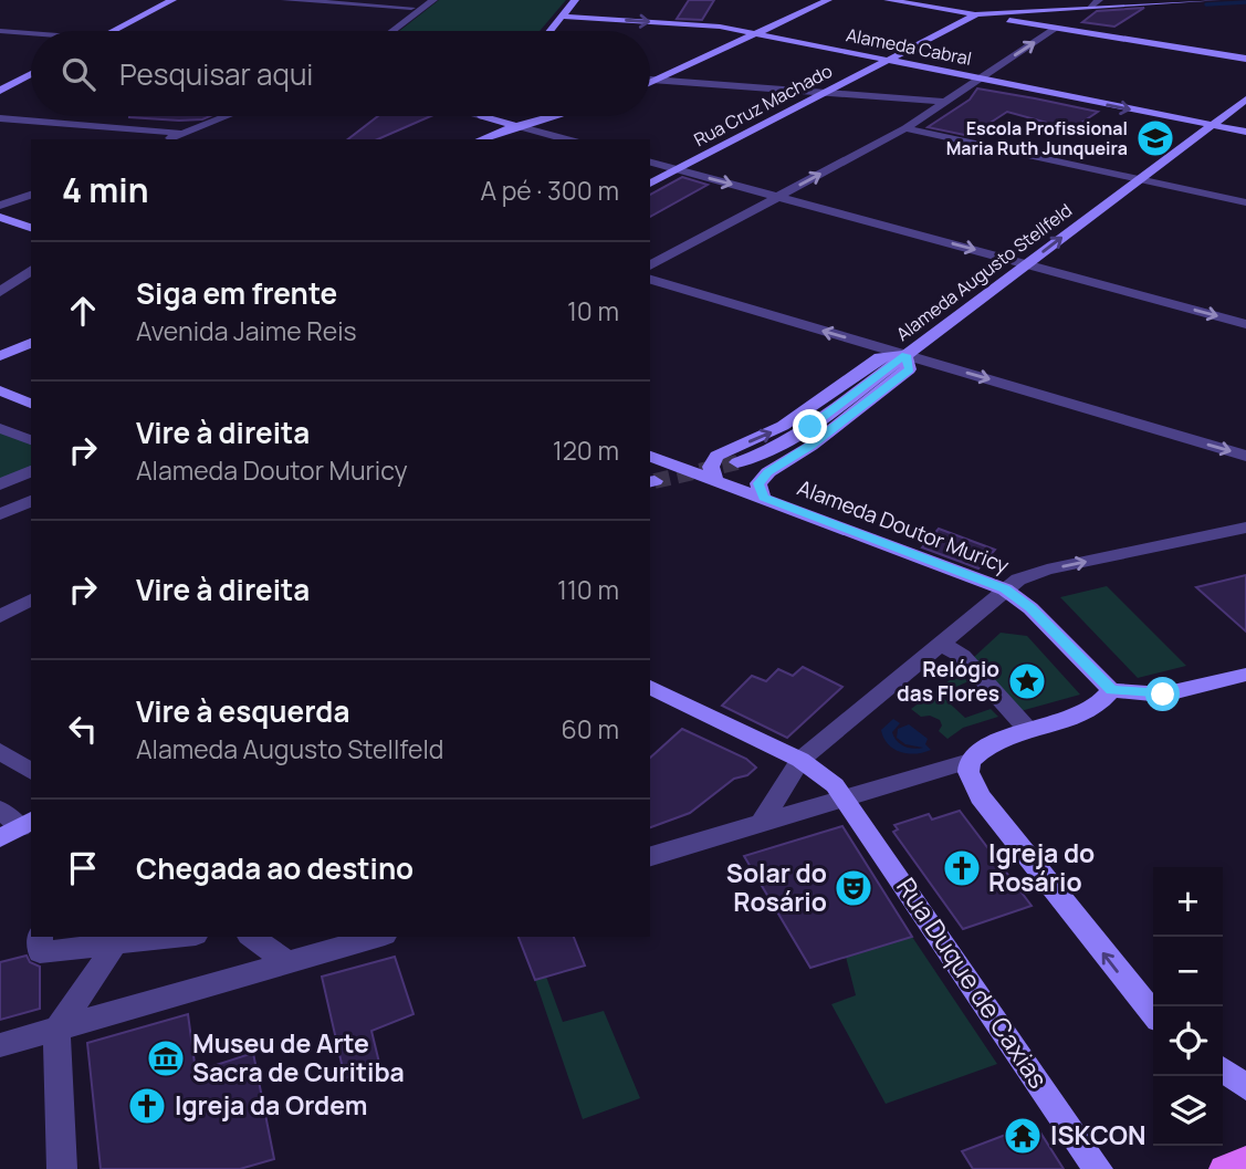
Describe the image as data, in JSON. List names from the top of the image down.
{
  "streets": {
    "street": [
      "Alameda Cabral",
      "Rua Cruz Machado",
      "Alameda Augusto Stellfeld",
      "Alameda Doutor Muricy",
      "Rua Duque de Caxias"
    ]
  },
  "crossings": [
    ["Alameda Cabral", "Rua Cruz Machado"],
    ["Alameda Cabral", "Alameda Augusto Stellfeld"]
  ],
  "places": {
    "school or university": ["Escola Profissional Maria Ruth Junqueira"],
    "place": ["Relógio das Flores"],
    "church": ["Igreja do Rosário", "Igreja da Ordem"],
    "theatre": ["Solar do Rosário"],
    "museum": ["Museu de Arte Sacra de Curitiba"],
    "temple": ["ISKCON"]
  },
  "page": {
    "search": "Pesquisar aqui",
    "heading": ["4 min", "A pé · 300 m"],
    "list": [
      ["Siga em frente", "Avenida Jaime Reis", "10 m"],
      ["Vire à direita", "Alameda Doutor Muricy", "120 m"],
      ["Vire à direita", "110 m"],
      ["Vire à esquerda", "Alameda Augusto Stellfeld", "60 m"],
      "Chegada ao destino"
    ],
    "map_buttons": ["+", "−"]
  }
}
